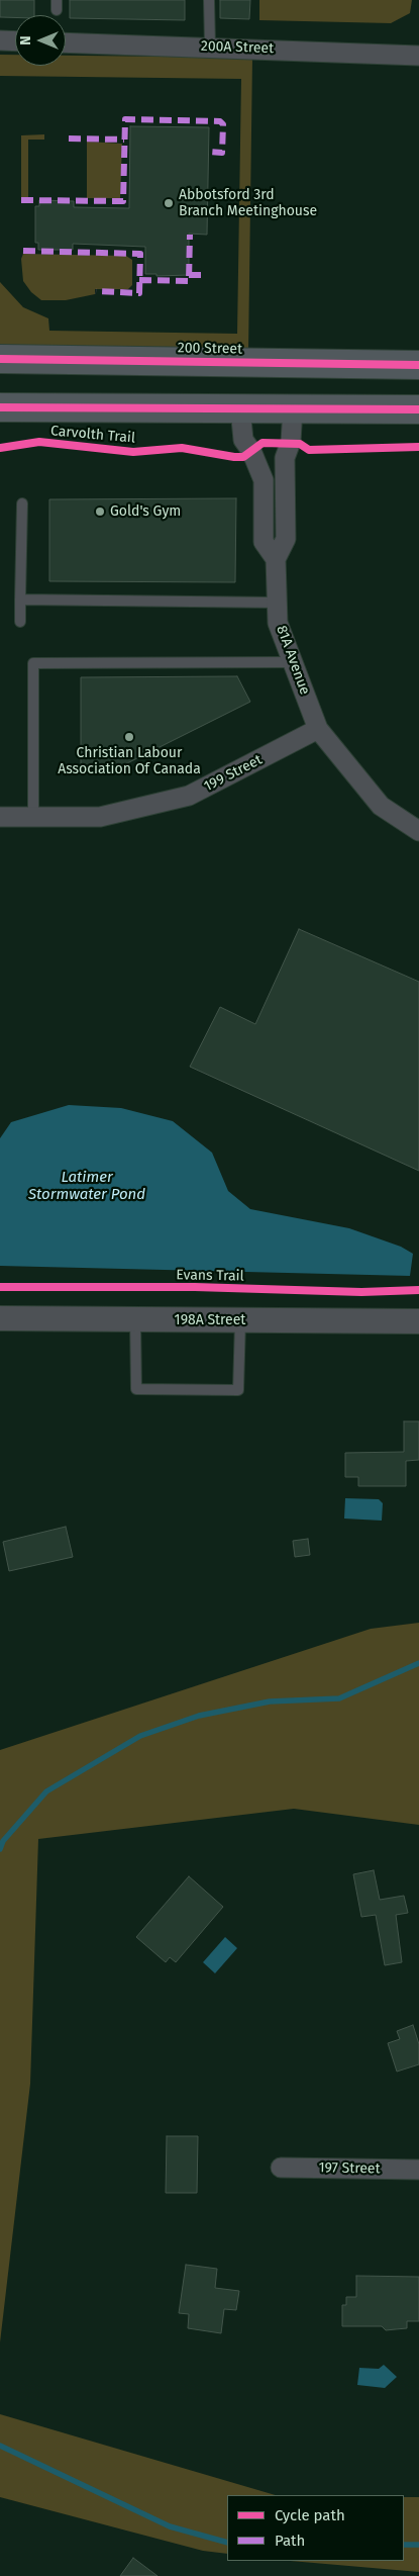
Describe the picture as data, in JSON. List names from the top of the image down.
{
  "streets": {
    "main road": ["200 Street"],
    "street": [
      "200A Street",
      "81A Avenue",
      "199 Street",
      "198A Street",
      "197 Street"
    ],
    "cycle path": ["Carvolth Trail", "Evans Trail"]
  },
  "crossings": [
    ["81A Avenue", "199 Street"]
  ],
  "water": ["Latimer Stormwater Pond"],
  "places": ["Abbotsford 3rd Branch Meetinghouse", "Gold's Gym", "Christian Labour Association Of Canada"],
  "legend": ["Cycle path", "Path"],
  "north": "left"
}
